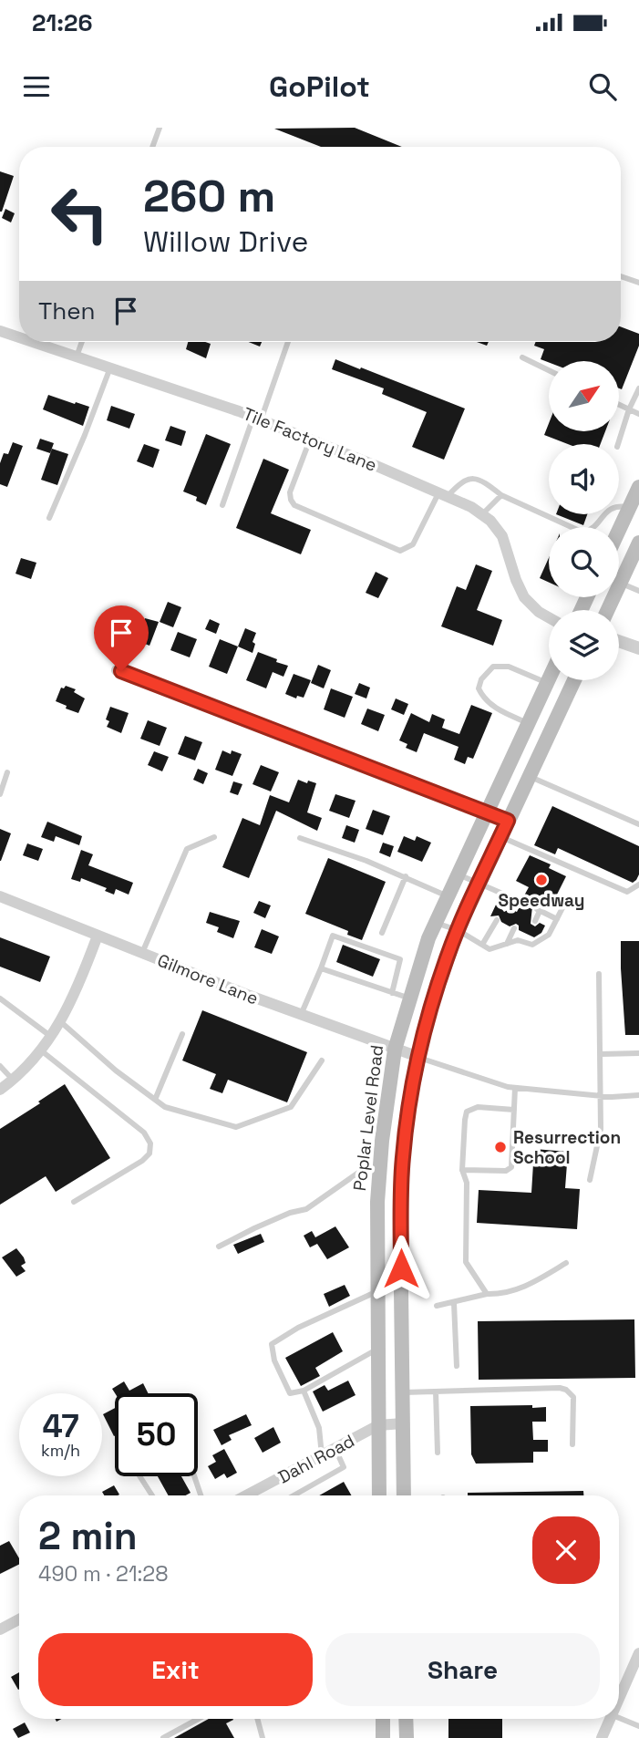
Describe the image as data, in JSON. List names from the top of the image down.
{
  "streets": {
    "main road": ["Poplar Level Road"],
    "street": ["Tile Factory Lane", "Gilmore Lane", "Dahl Road"]
  },
  "crossings": [
    ["Gilmore Lane", "Poplar Level Road"],
    ["Poplar Level Road", "Dahl Road"]
  ],
  "places": ["Speedway", "Resurrection School"],
  "north": "top right",
  "page": {
    "status": "21:26",
    "header": "GoPilot",
    "turn": ["260 m", "Willow Drive"],
    "then": "Then",
    "speed": "47 km/h",
    "limit": "50",
    "heading": ["2 min", "490 m · 21:28"],
    "buttons": ["Exit", "Share"]
  }
}
